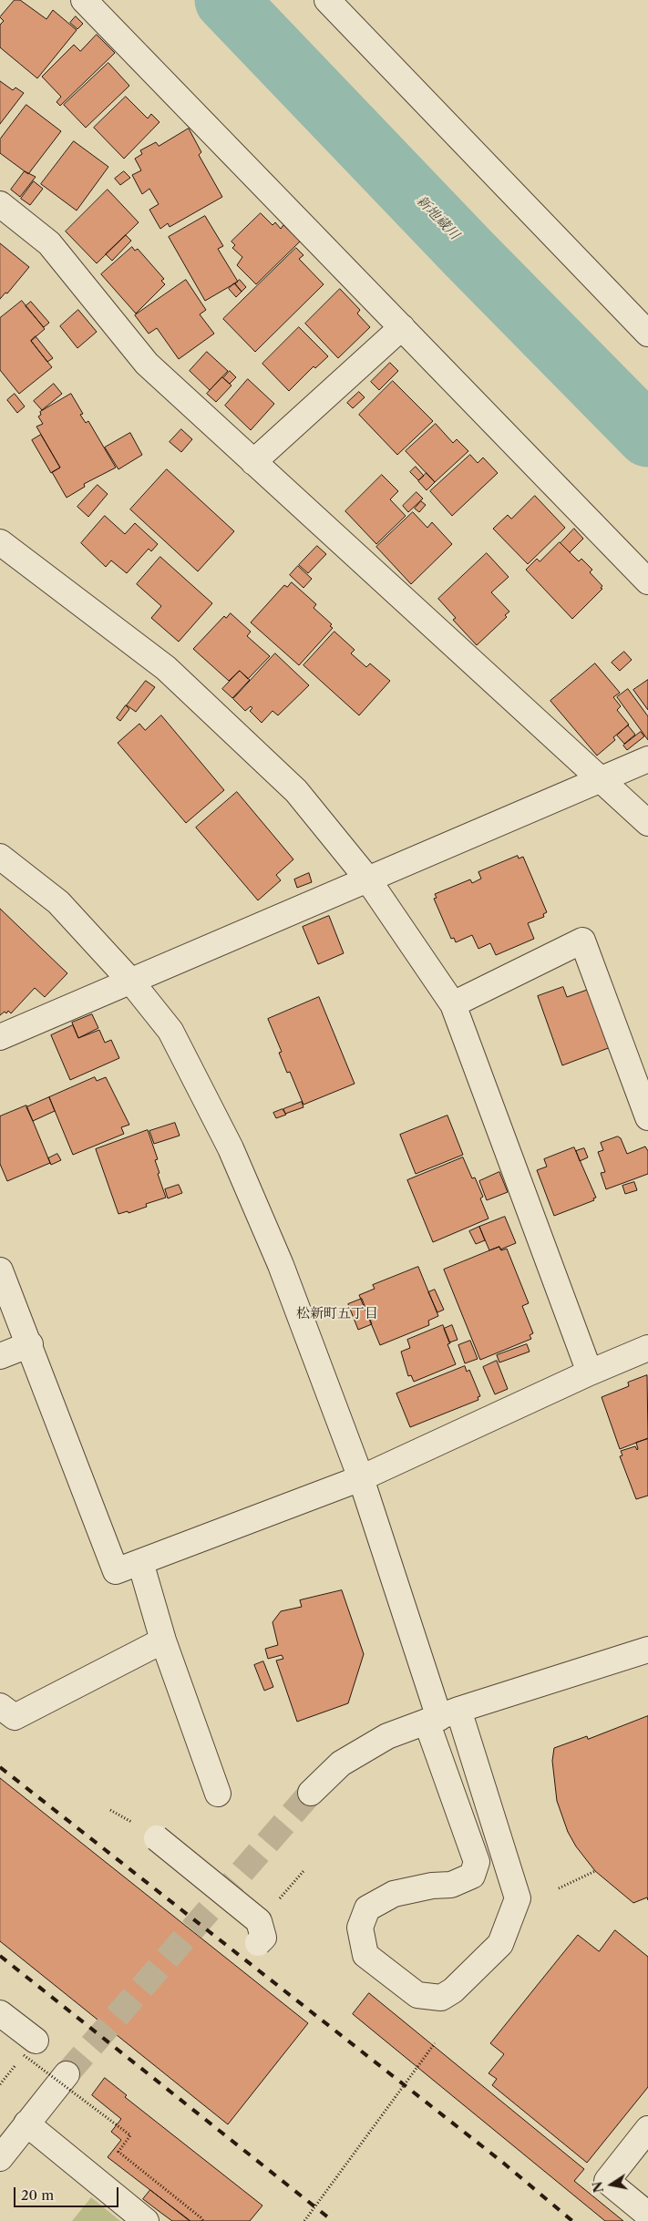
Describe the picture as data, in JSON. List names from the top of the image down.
{
  "districts": ["松新町五丁目"],
  "water": ["新地蔵川"],
  "scale_bar": "20 m",
  "north": "left"
}
